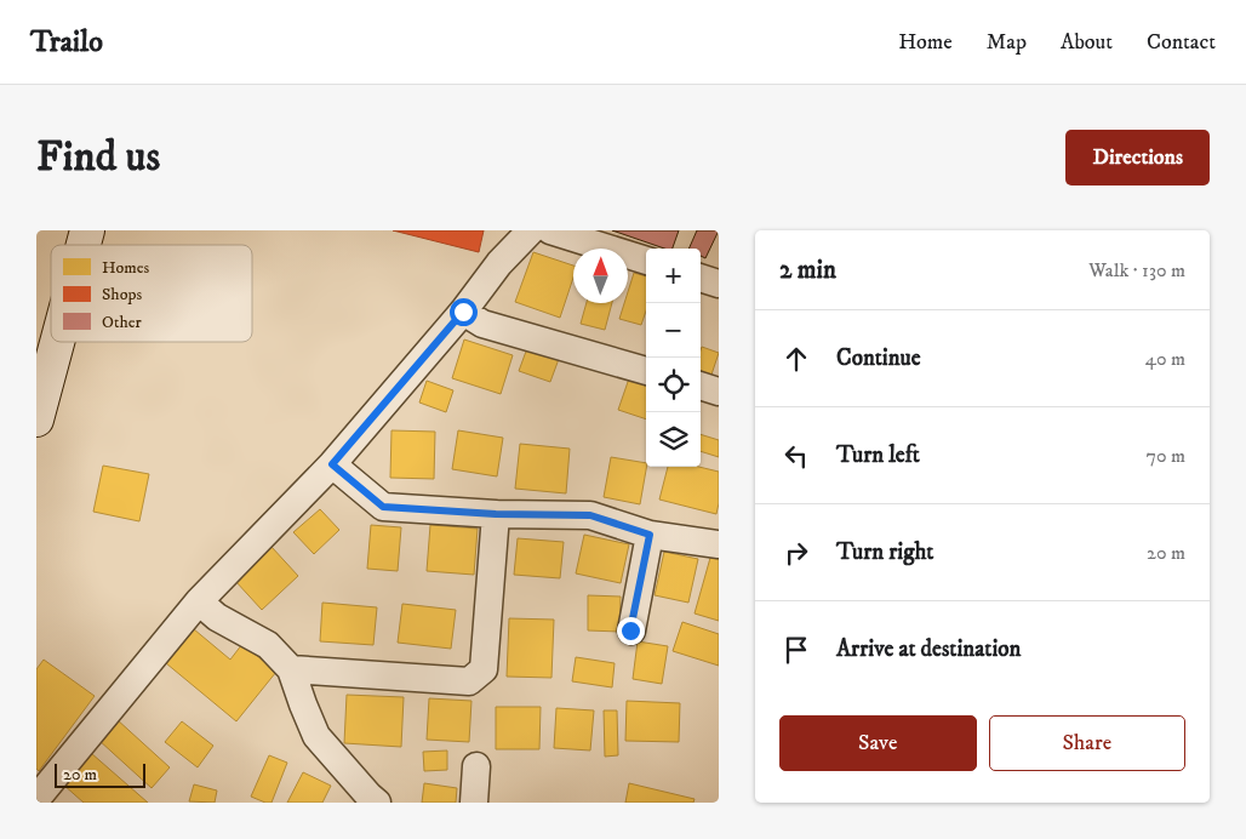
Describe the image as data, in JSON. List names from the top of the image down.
{
  "legend": ["Homes", "Shops", "Other"],
  "scale_bar": "20 m",
  "north": "top",
  "page": {
    "header": "Trailo",
    "nav": [
      "Home",
      "Map",
      "About",
      "Contact"
    ],
    "buttons": [
      "Directions",
      ["Save", "Share"]
    ],
    "title": "Find us",
    "heading": ["2 min", "Walk · 130 m"],
    "map_buttons": ["+", "−"],
    "list": [
      ["Continue", "40 m"],
      ["Turn left", "70 m"],
      ["Turn right", "20 m"],
      "Arrive at destination"
    ],
    "scale": "20 m"
  }
}
